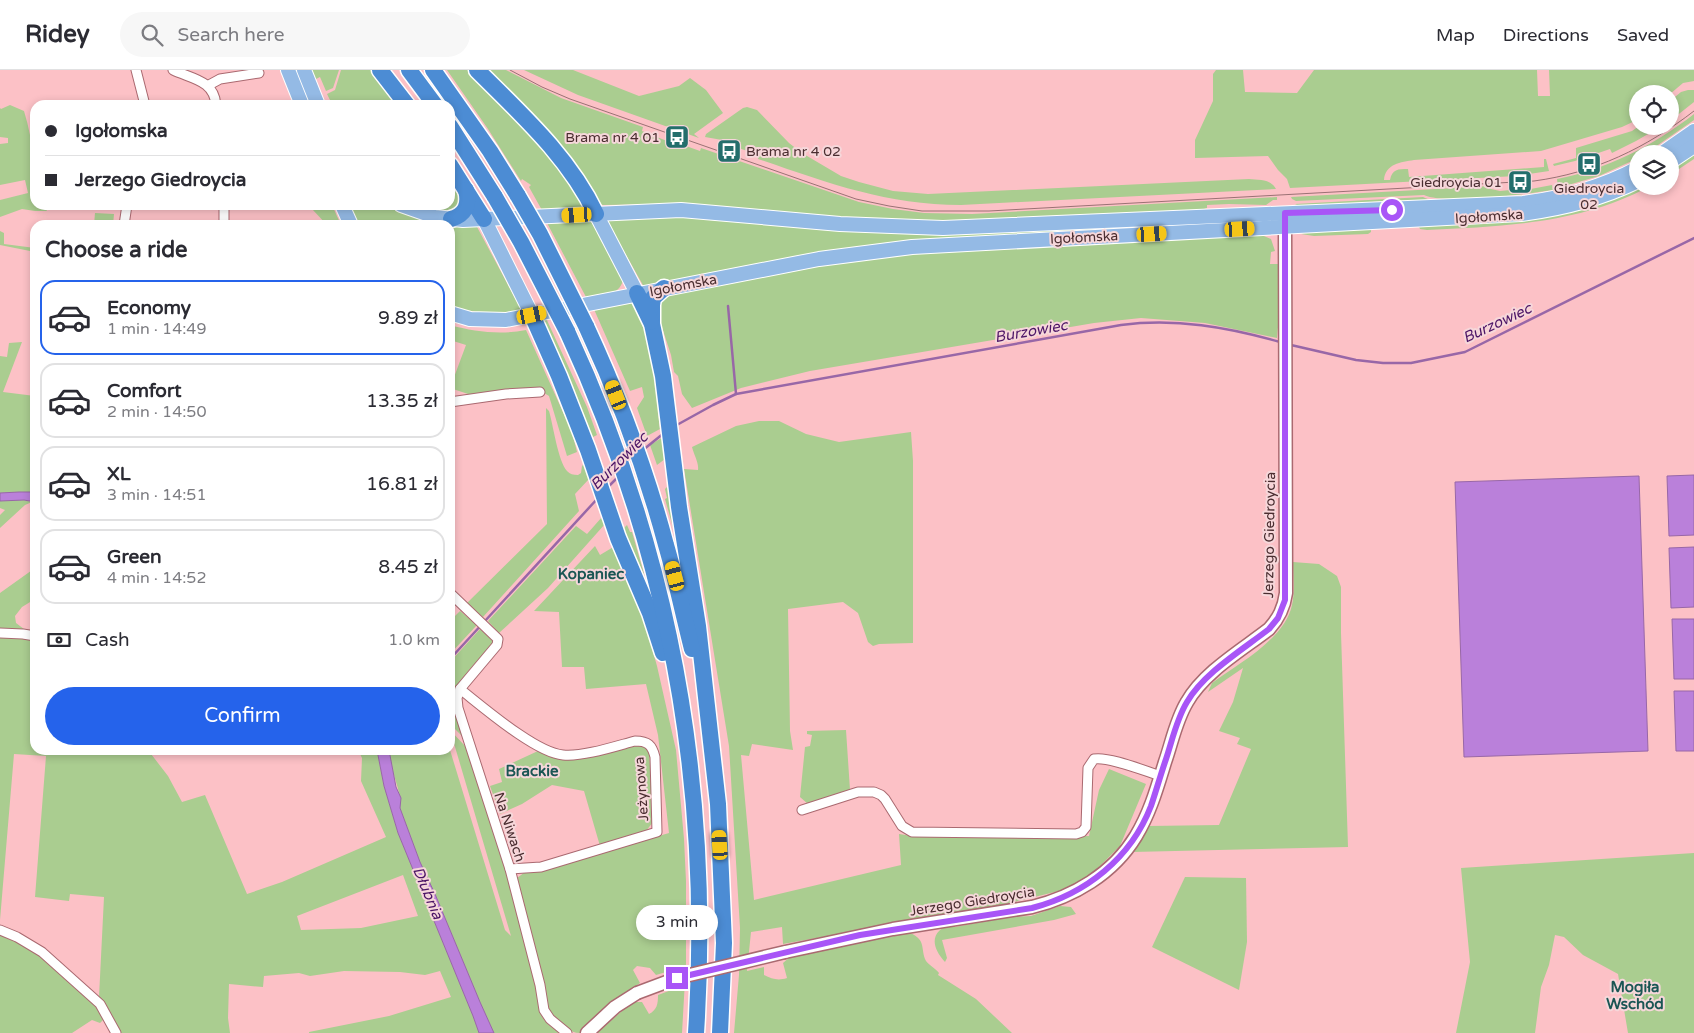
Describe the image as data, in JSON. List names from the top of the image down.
{
  "streets": {
    "main road": ["Igołomska"],
    "street": ["Jerzego Giedroycia", "Jeżynowa", "Na Niwach"]
  },
  "crossings": [
    ["Igołomska", "Jerzego Giedroycia"],
    ["Jeżynowa", "Na Niwach"]
  ],
  "districts": ["Kopaniec", "Brackie", "Mogiła Wschód"],
  "water": ["Burzowiec", "Dłubnia"],
  "places": {
    "bus stop": [
      "Brama nr 4 01",
      "Brama nr 4 02",
      "Giedroycia 02",
      "Giedroycia 01"
    ]
  },
  "page": {
    "header": "Ridey",
    "search": "Search here",
    "nav": ["Map", "Directions", "Saved"],
    "banner": ["Igołomska", "Jerzego Giedroycia"],
    "heading": "Choose a ride",
    "list": [
      {
        "name": "Economy",
        "note": "1 min · 14:49",
        "value": "9.89 zł"
      },
      {
        "name": "Comfort",
        "note": "2 min · 14:50",
        "value": "13.35 zł"
      },
      {
        "name": "XL",
        "note": "3 min · 14:51",
        "value": "16.81 zł"
      },
      {
        "name": "Green",
        "note": "4 min · 14:52",
        "value": "8.45 zł"
      }
    ],
    "pay": ["Cash", "1.0 km"],
    "buttons": "Confirm",
    "bubble": "3 min"
  }
}
